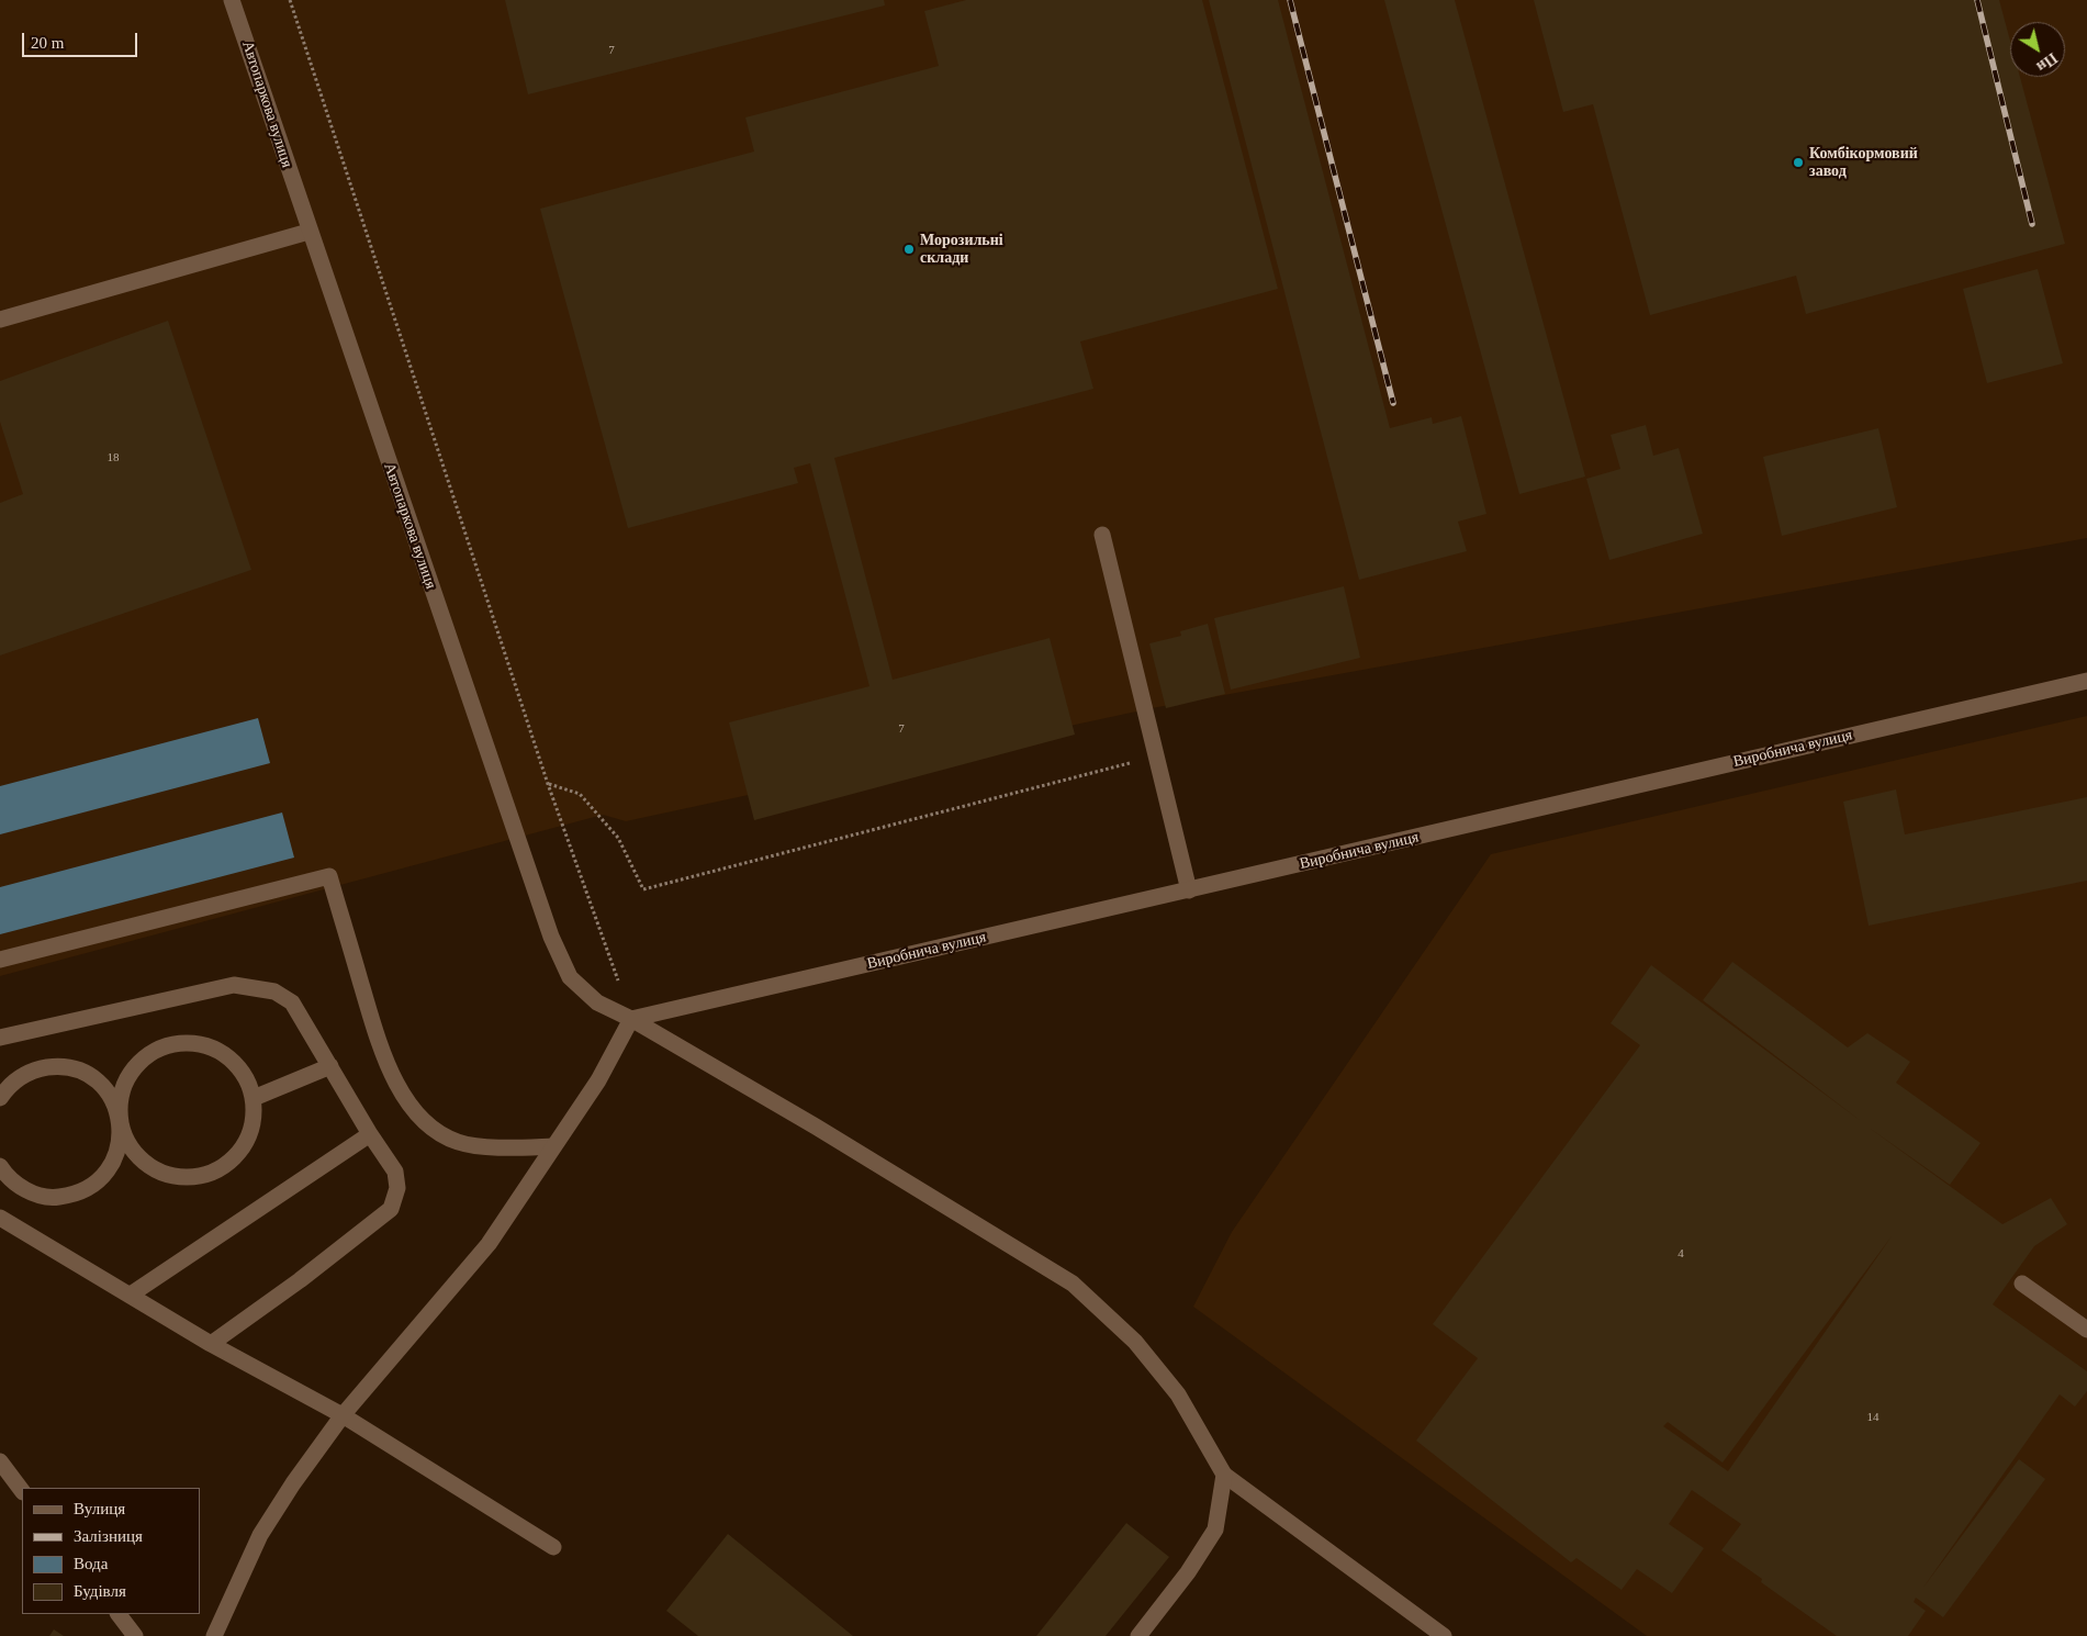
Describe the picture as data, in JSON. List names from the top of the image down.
{
  "streets": {
    "street": ["Автопаркова вулиця", "Виробнича вулиця"]
  },
  "crossings": [
    ["Автопаркова вулиця", "Виробнича вулиця"]
  ],
  "places": ["Комбікормовий завод", "Морозильні склади"],
  "house_numbers": [
    "7",
    "18",
    "7",
    "4",
    "14"
  ],
  "legend": [
    "Вулиця",
    "Залізниця",
    "Вода",
    "Будівля"
  ],
  "scale_bar": "20 m",
  "north": "bottom right"
}
